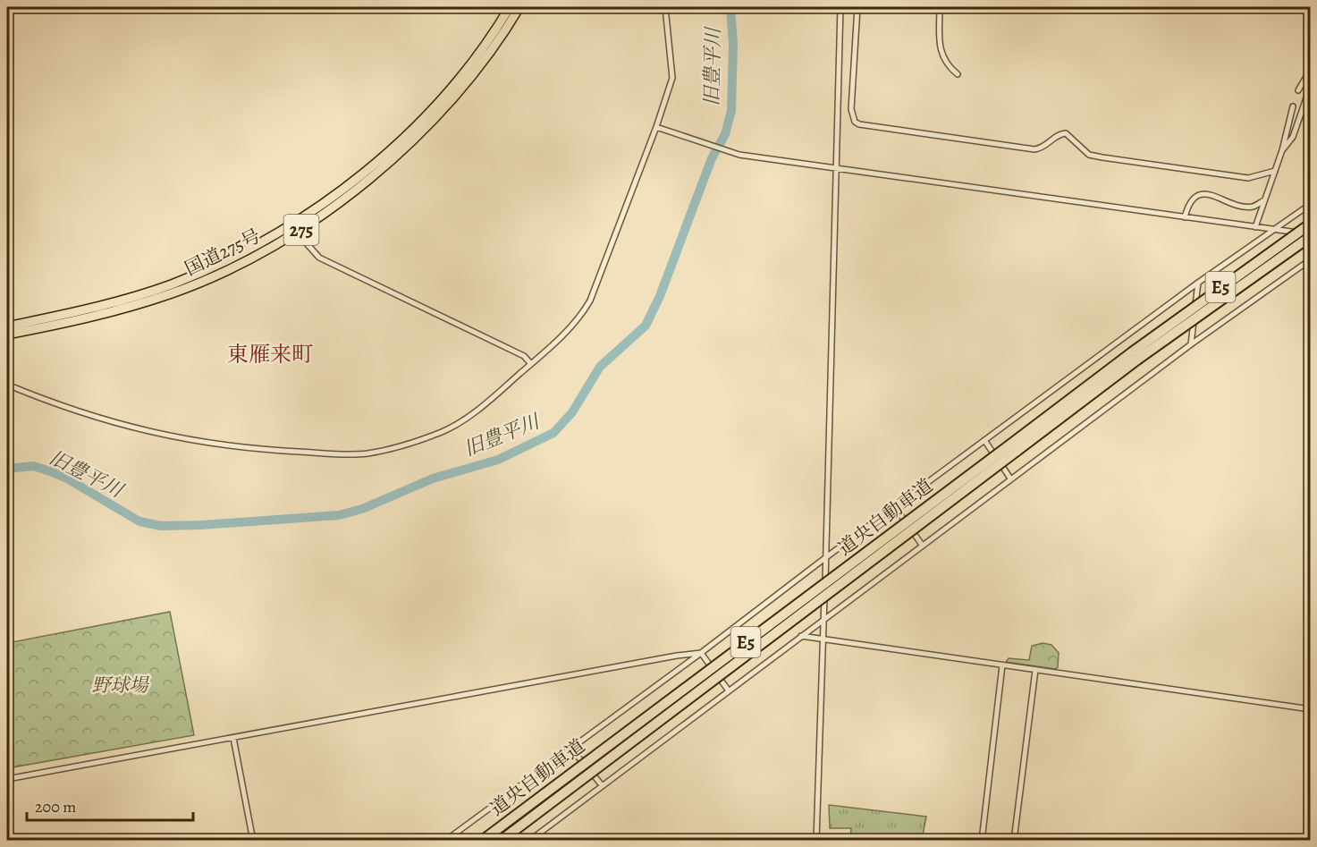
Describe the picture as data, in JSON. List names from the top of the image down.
{
  "streets": {
    "highway": [
      "275",
      "国道275号",
      "E5",
      "道央自動車道"
    ]
  },
  "districts": ["東雁来町"],
  "water": ["旧豊平川"],
  "parks": ["野球場"],
  "scale_bar": "200 m"
}
